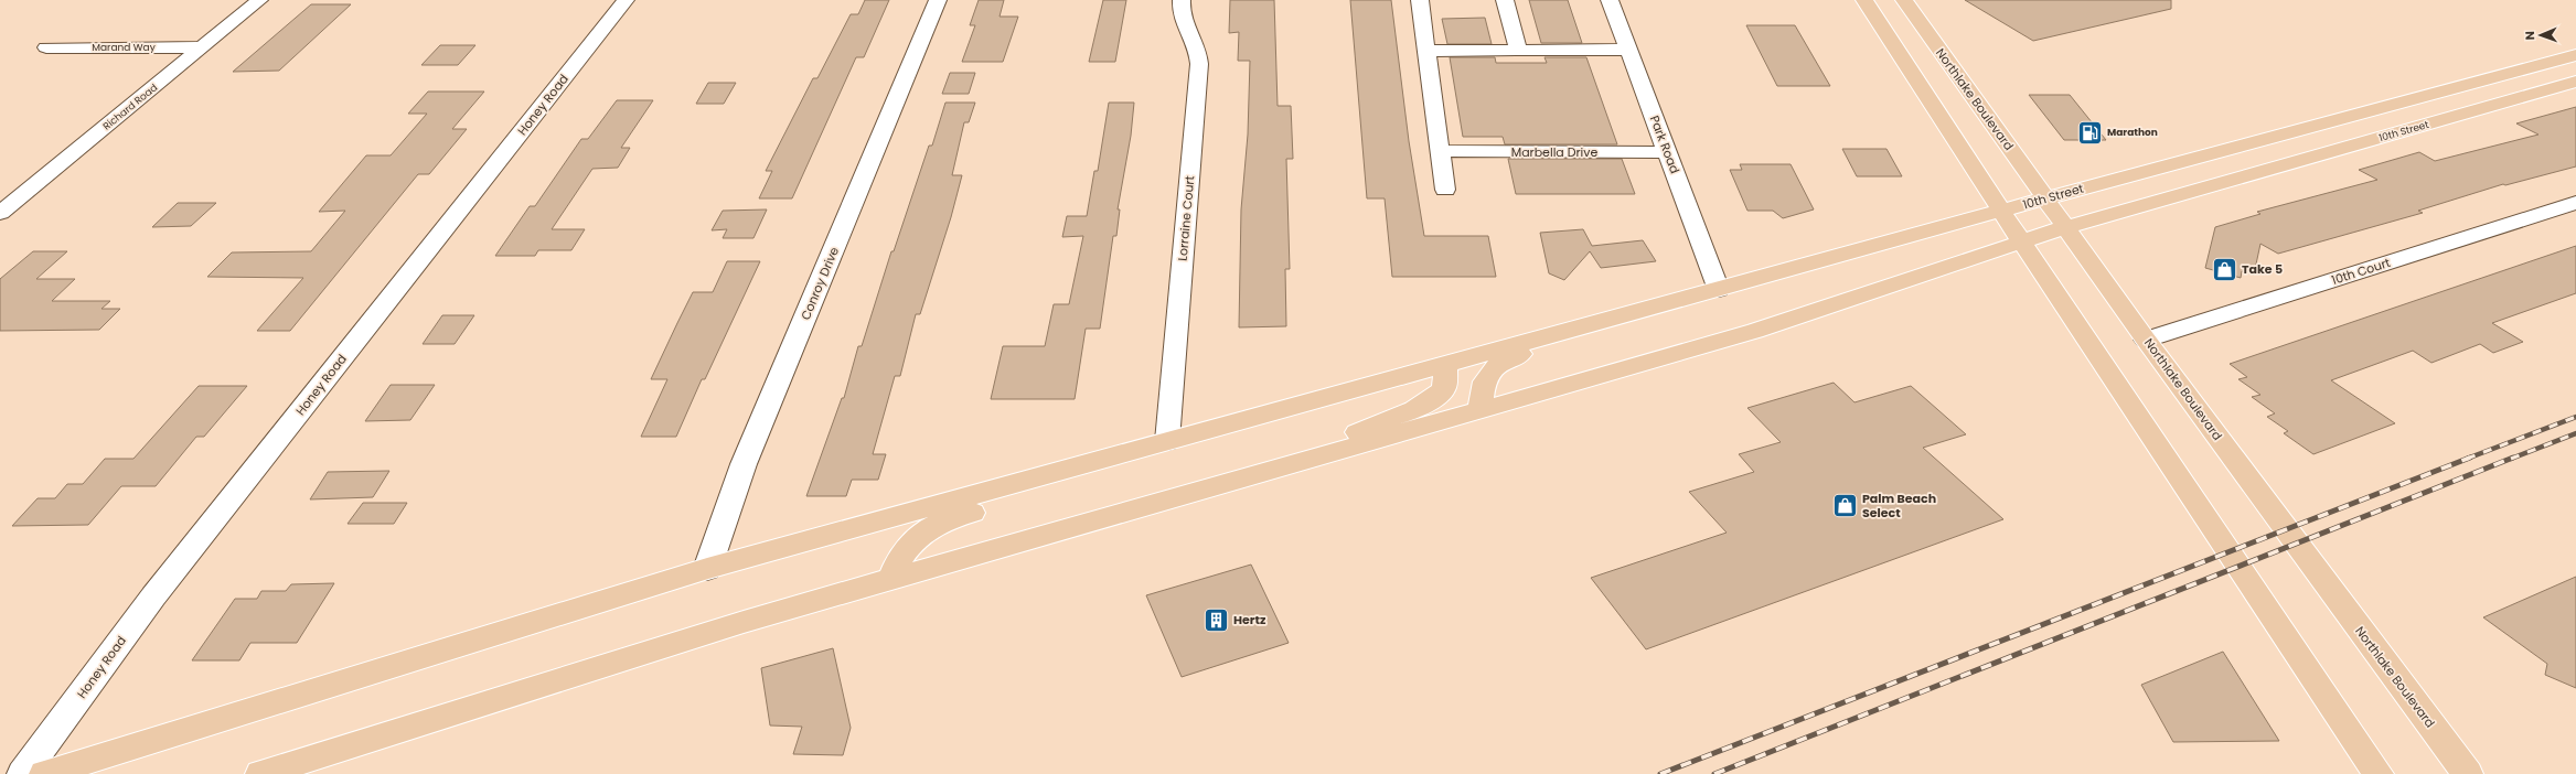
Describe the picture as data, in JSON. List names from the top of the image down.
{
  "streets": {
    "main road": ["Northlake Boulevard", "10th Street"],
    "street": [
      "Marand Way",
      "Honey Road",
      "Richard Road",
      "Park Road",
      "Marbella Drive",
      "Lorraine Court",
      "10th Court",
      "Conroy Drive"
    ]
  },
  "crossings": [
    ["Marand Way", "Richard Road"],
    ["Northlake Boulevard", "10th Street"],
    ["Northlake Boulevard", "10th Court"],
    ["10th Street", "Park Road"],
    ["Park Road", "Marbella Drive"]
  ],
  "places": {
    "fuel station": ["Marathon"],
    "shop": ["Take 5", "Palm Beach Select"],
    "building": ["Hertz"]
  },
  "north": "left"
}
